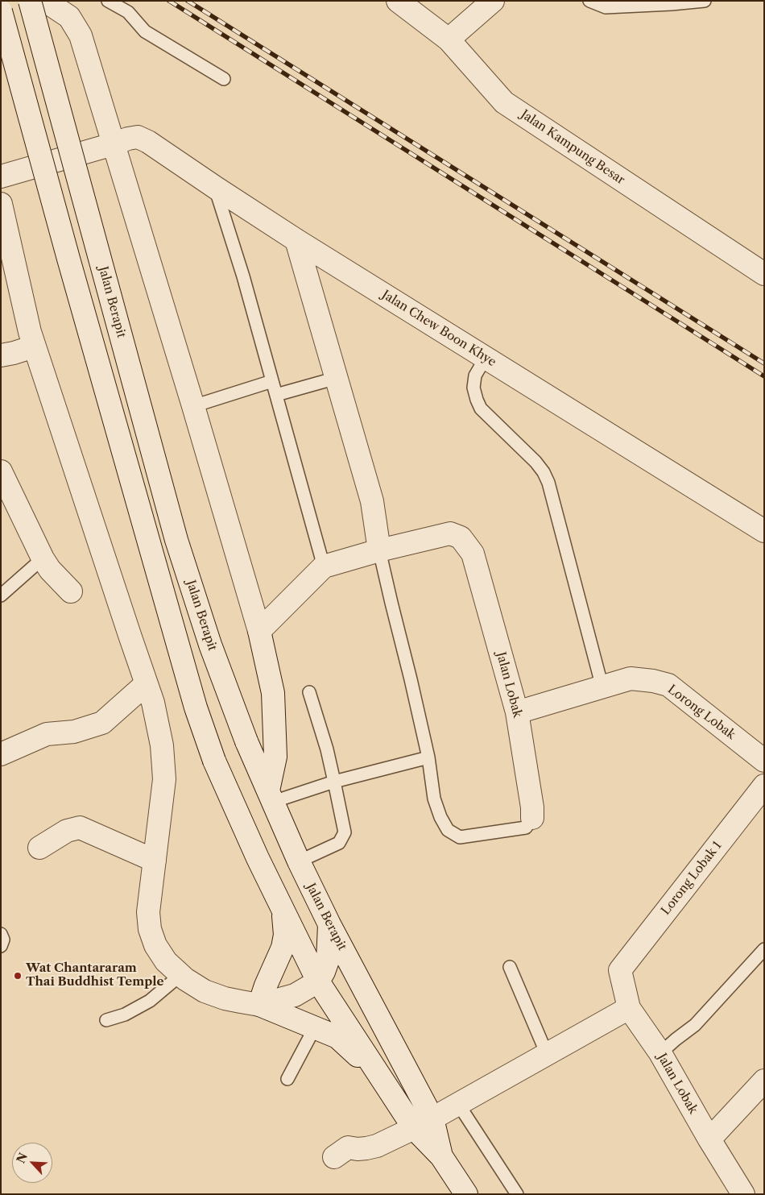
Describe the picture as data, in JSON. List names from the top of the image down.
{
  "streets": {
    "street": [
      "Jalan Kampung Besar",
      "Jalan Berapit",
      "Jalan Chew Boon Khye",
      "Jalan Lobak",
      "Lorong Lobak",
      "Lorong Lobak 1"
    ]
  },
  "crossings": [
    ["Jalan Lobak", "Lorong Lobak"],
    ["Jalan Lobak", "Lorong Lobak 1"]
  ],
  "places": ["Wat Chantararam Thai Buddhist Temple"],
  "north": "top left"
}
